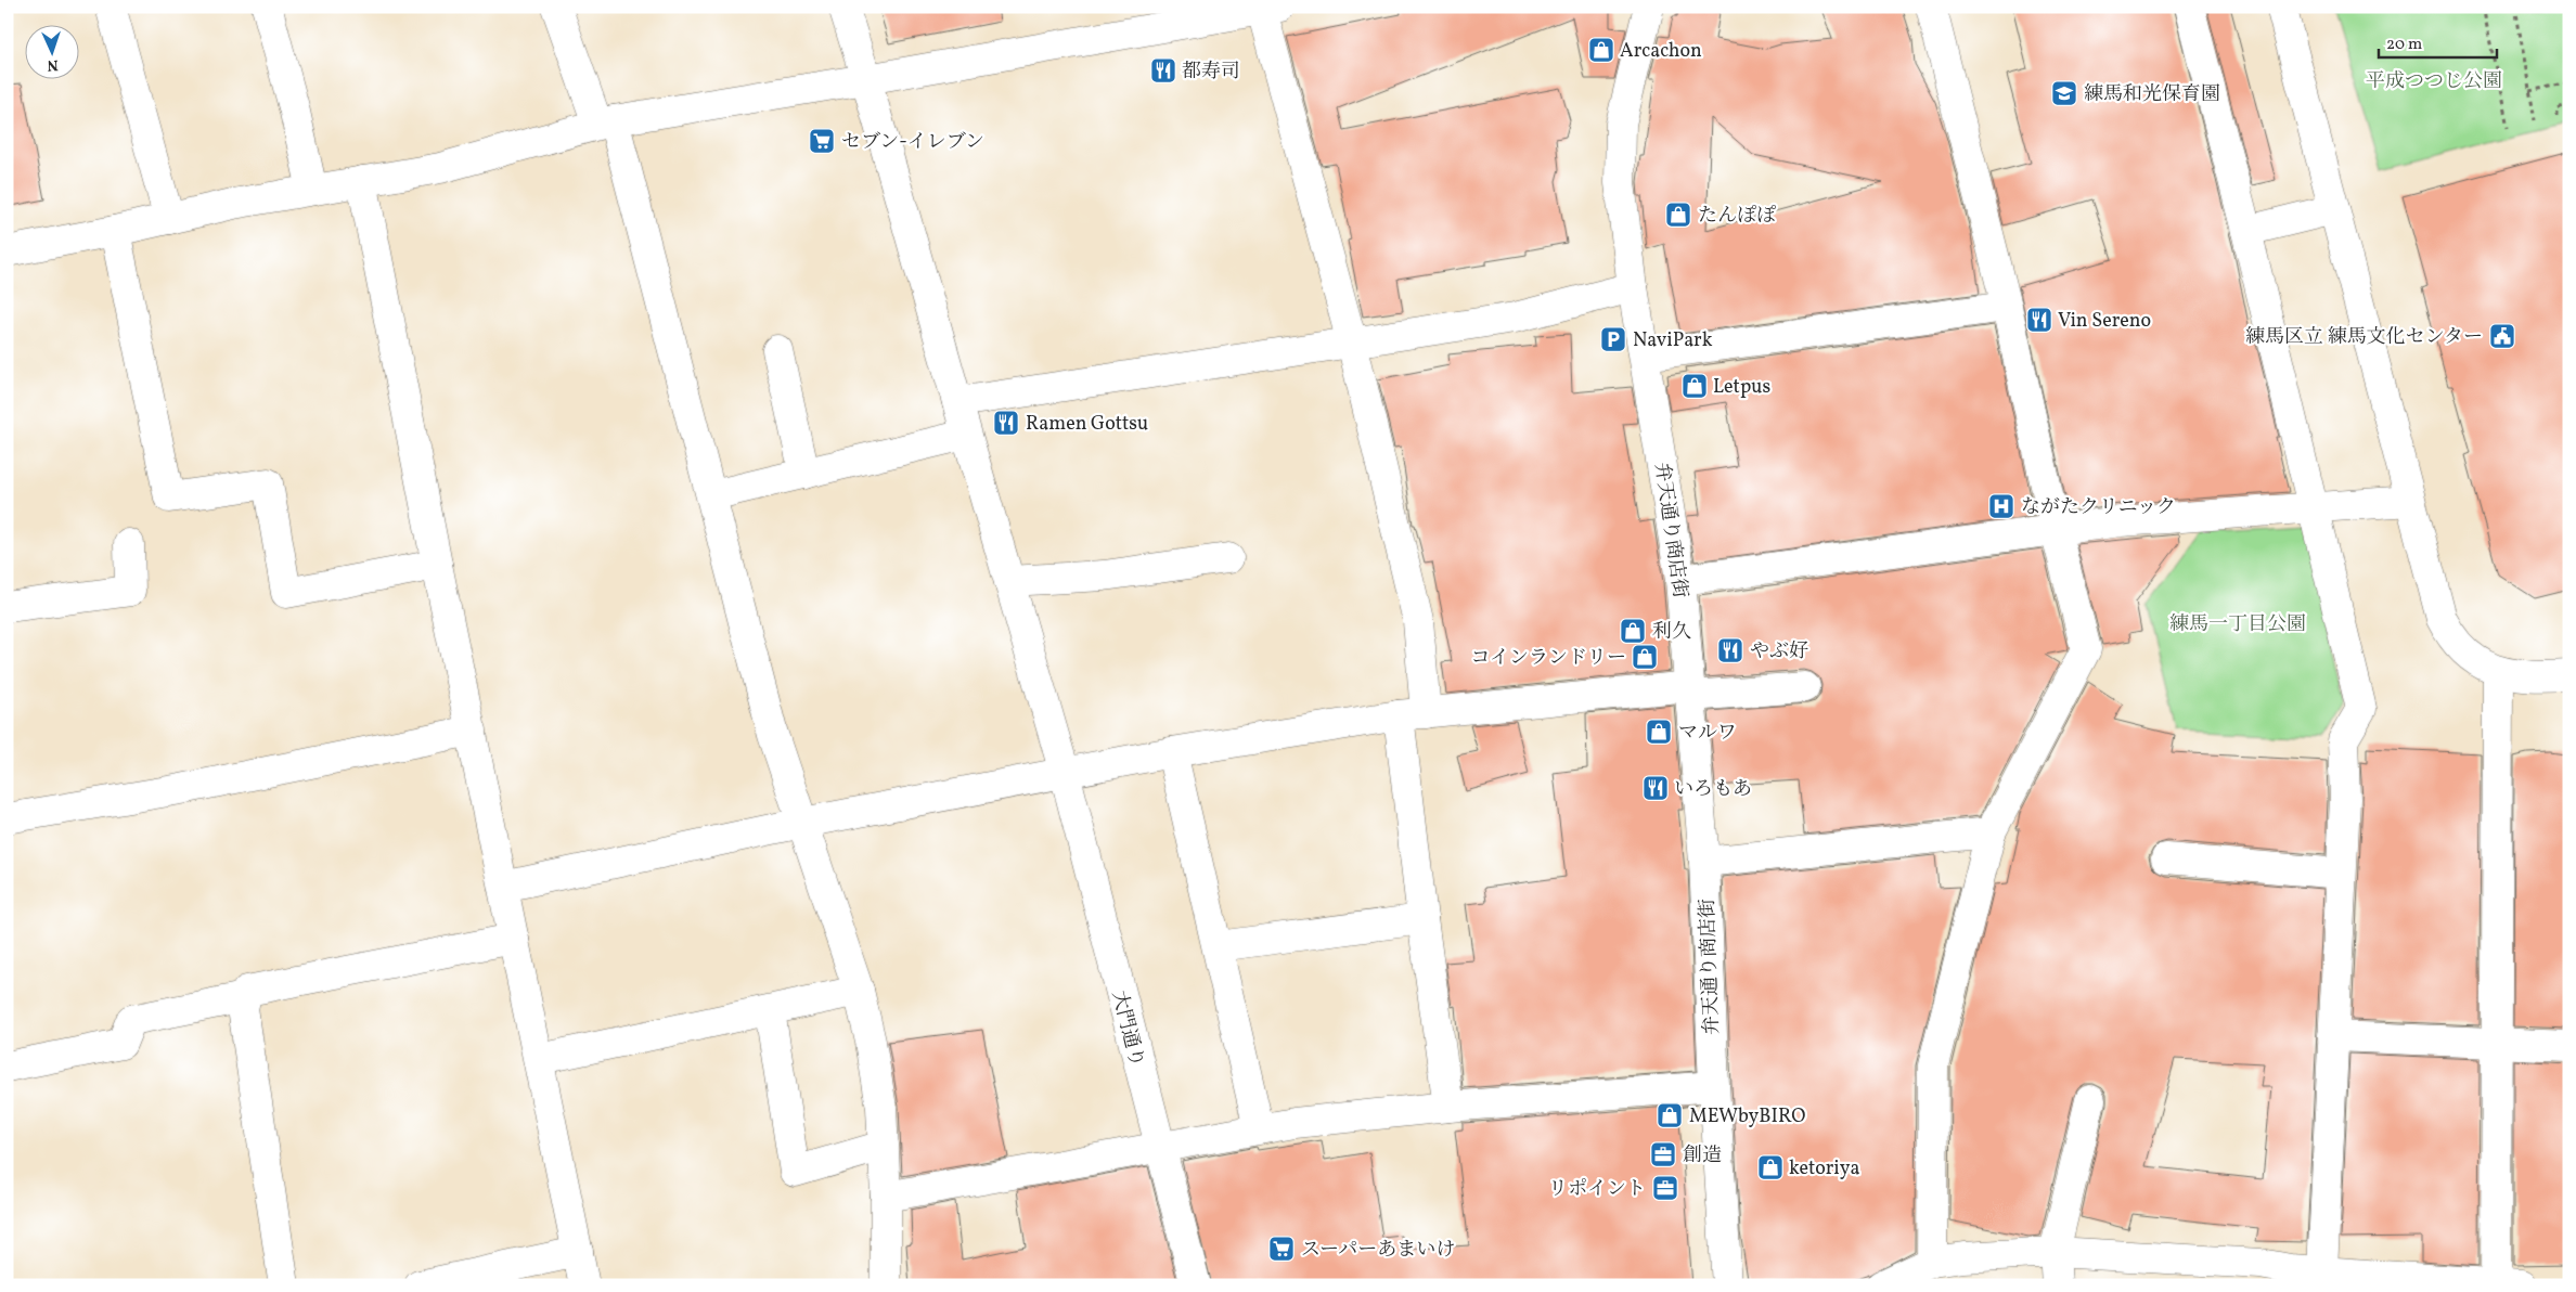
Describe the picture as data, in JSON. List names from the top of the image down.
{
  "streets": {
    "street": ["弁天通り商店街", "大門通り"]
  },
  "parks": ["平成つつじ公園", "練馬一丁目公園"],
  "places": {
    "shop": [
      "Arcachon",
      "たんぽぽ",
      "Letpus",
      "利久",
      "コインランドリー",
      "マルワ",
      "MEWbyBIRO",
      "ketoriya"
    ],
    "restaurant": [
      "都寿司",
      "Vin Sereno",
      "Ramen Gottsu",
      "やぶ好",
      "いろもあ"
    ],
    "school or university": ["練馬和光保育園"],
    "supermarket": ["セブン-イレブン", "スーパーあまいけ"],
    "public building": ["練馬区立 練馬文化センター"],
    "parking": ["NaviPark"],
    "hospital": ["ながたクリニック"],
    "office": ["創造", "リポイント"]
  },
  "scale_bar": "20 m",
  "north": "bottom"
}
